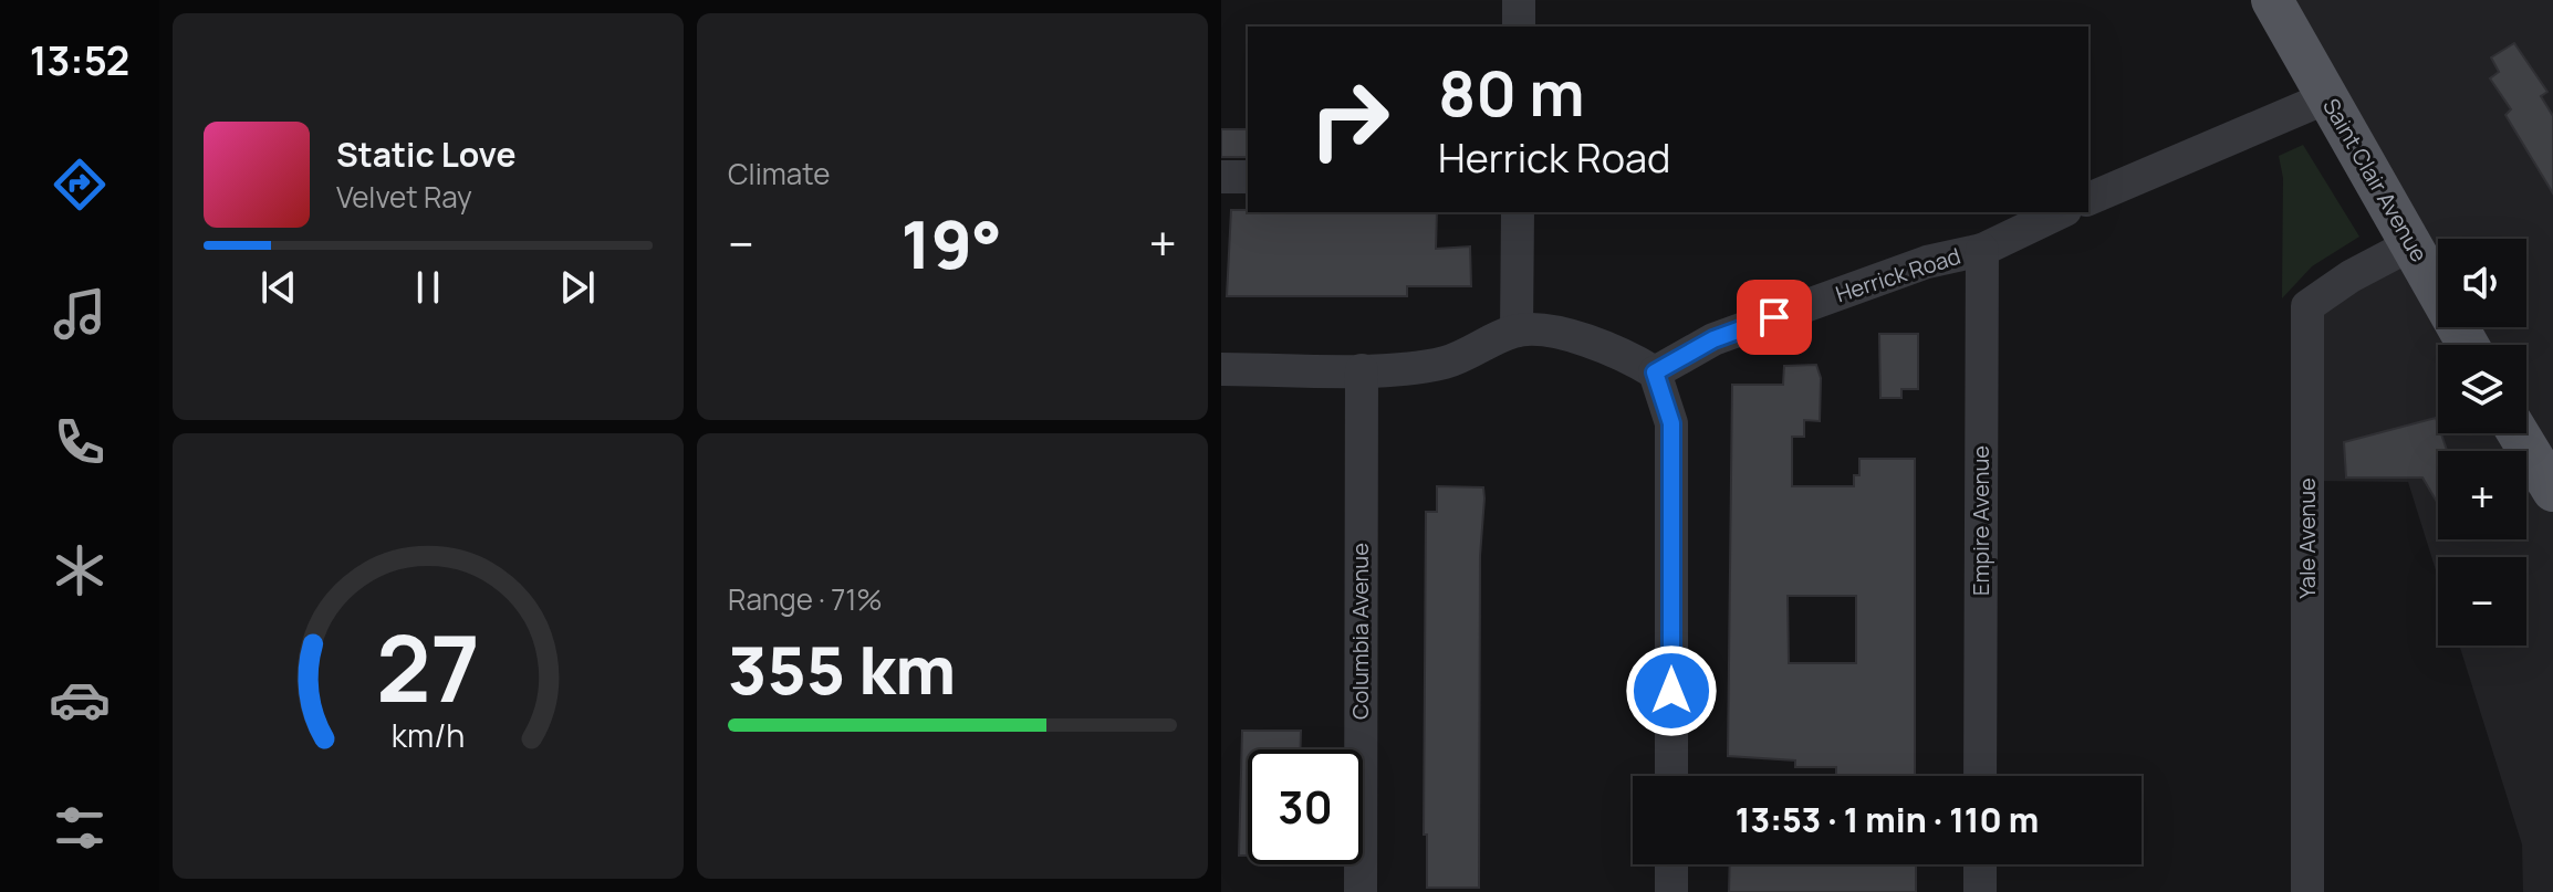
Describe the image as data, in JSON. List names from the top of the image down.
{
  "streets": {
    "main road": ["Saint Clair Avenue"],
    "street": [
      "Herrick Road",
      "Empire Avenue",
      "Yale Avenue",
      "Columbia Avenue"
    ]
  },
  "crossings": [
    ["Saint Clair Avenue", "Yale Avenue"],
    ["Herrick Road", "Empire Avenue"]
  ],
  "page": {
    "tabs": "13:52",
    "tile": [
      "Climate",
      ["Range · 71%", "355 km"]
    ],
    "turn": ["80 m", "Herrick Road"],
    "song": ["Static Love", "Velvet Ray"],
    "heat": ["−", "19°", "+"],
    "map_buttons": ["+", "−"],
    "limit": "30",
    "trip": "13:53 · 1 min · 110 m",
    "gauge": ["27", "km/h"]
  }
}
